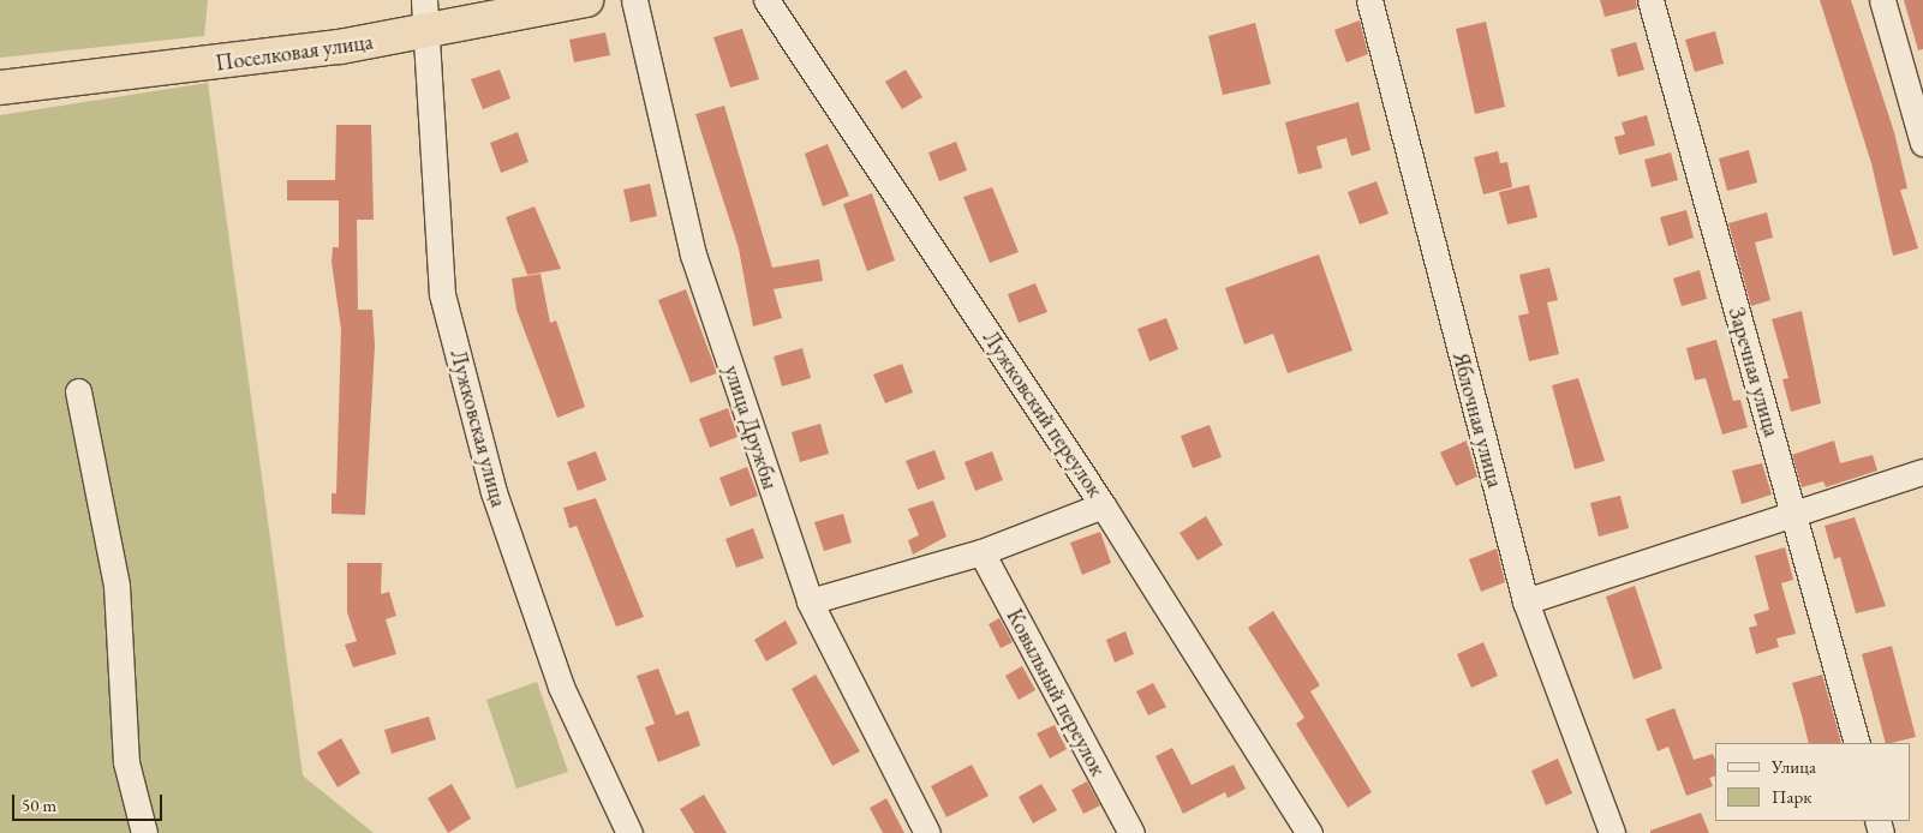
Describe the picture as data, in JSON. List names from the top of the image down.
{
  "streets": {
    "highway": ["Поселковая улица"],
    "street": [
      "Заречная улица",
      "Лужковский переулок",
      "Яблочная улица",
      "улица Дружбы",
      "Лужковская улица",
      "Ковыльный переулок"
    ]
  },
  "crossings": [
    ["Поселковая улица", "Лужковская улица"]
  ],
  "legend": ["Улица", "Парк"],
  "scale_bar": "50 m"
}
